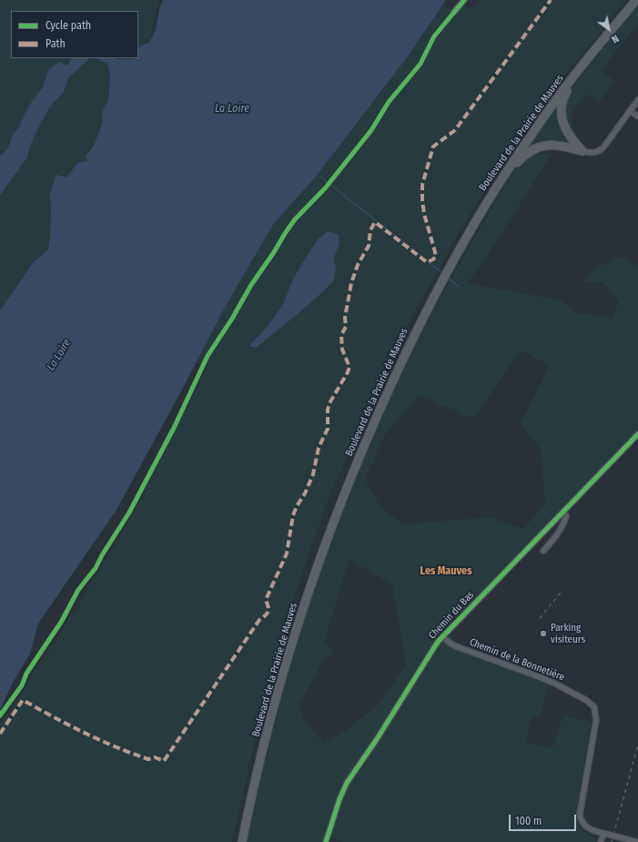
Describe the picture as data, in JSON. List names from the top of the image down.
{
  "streets": {
    "main road": ["Boulevard de la Prairie de Mauves"],
    "street": ["Chemin du Bas", "Chemin de la Bonnetière"]
  },
  "crossings": [
    ["Chemin du Bas", "Chemin de la Bonnetière"]
  ],
  "districts": ["Les Mauves"],
  "water": ["La Loire"],
  "places": ["Parking visiteurs"],
  "legend": ["Cycle path", "Path"],
  "scale_bar": "100 m",
  "north": "bottom right"
}
